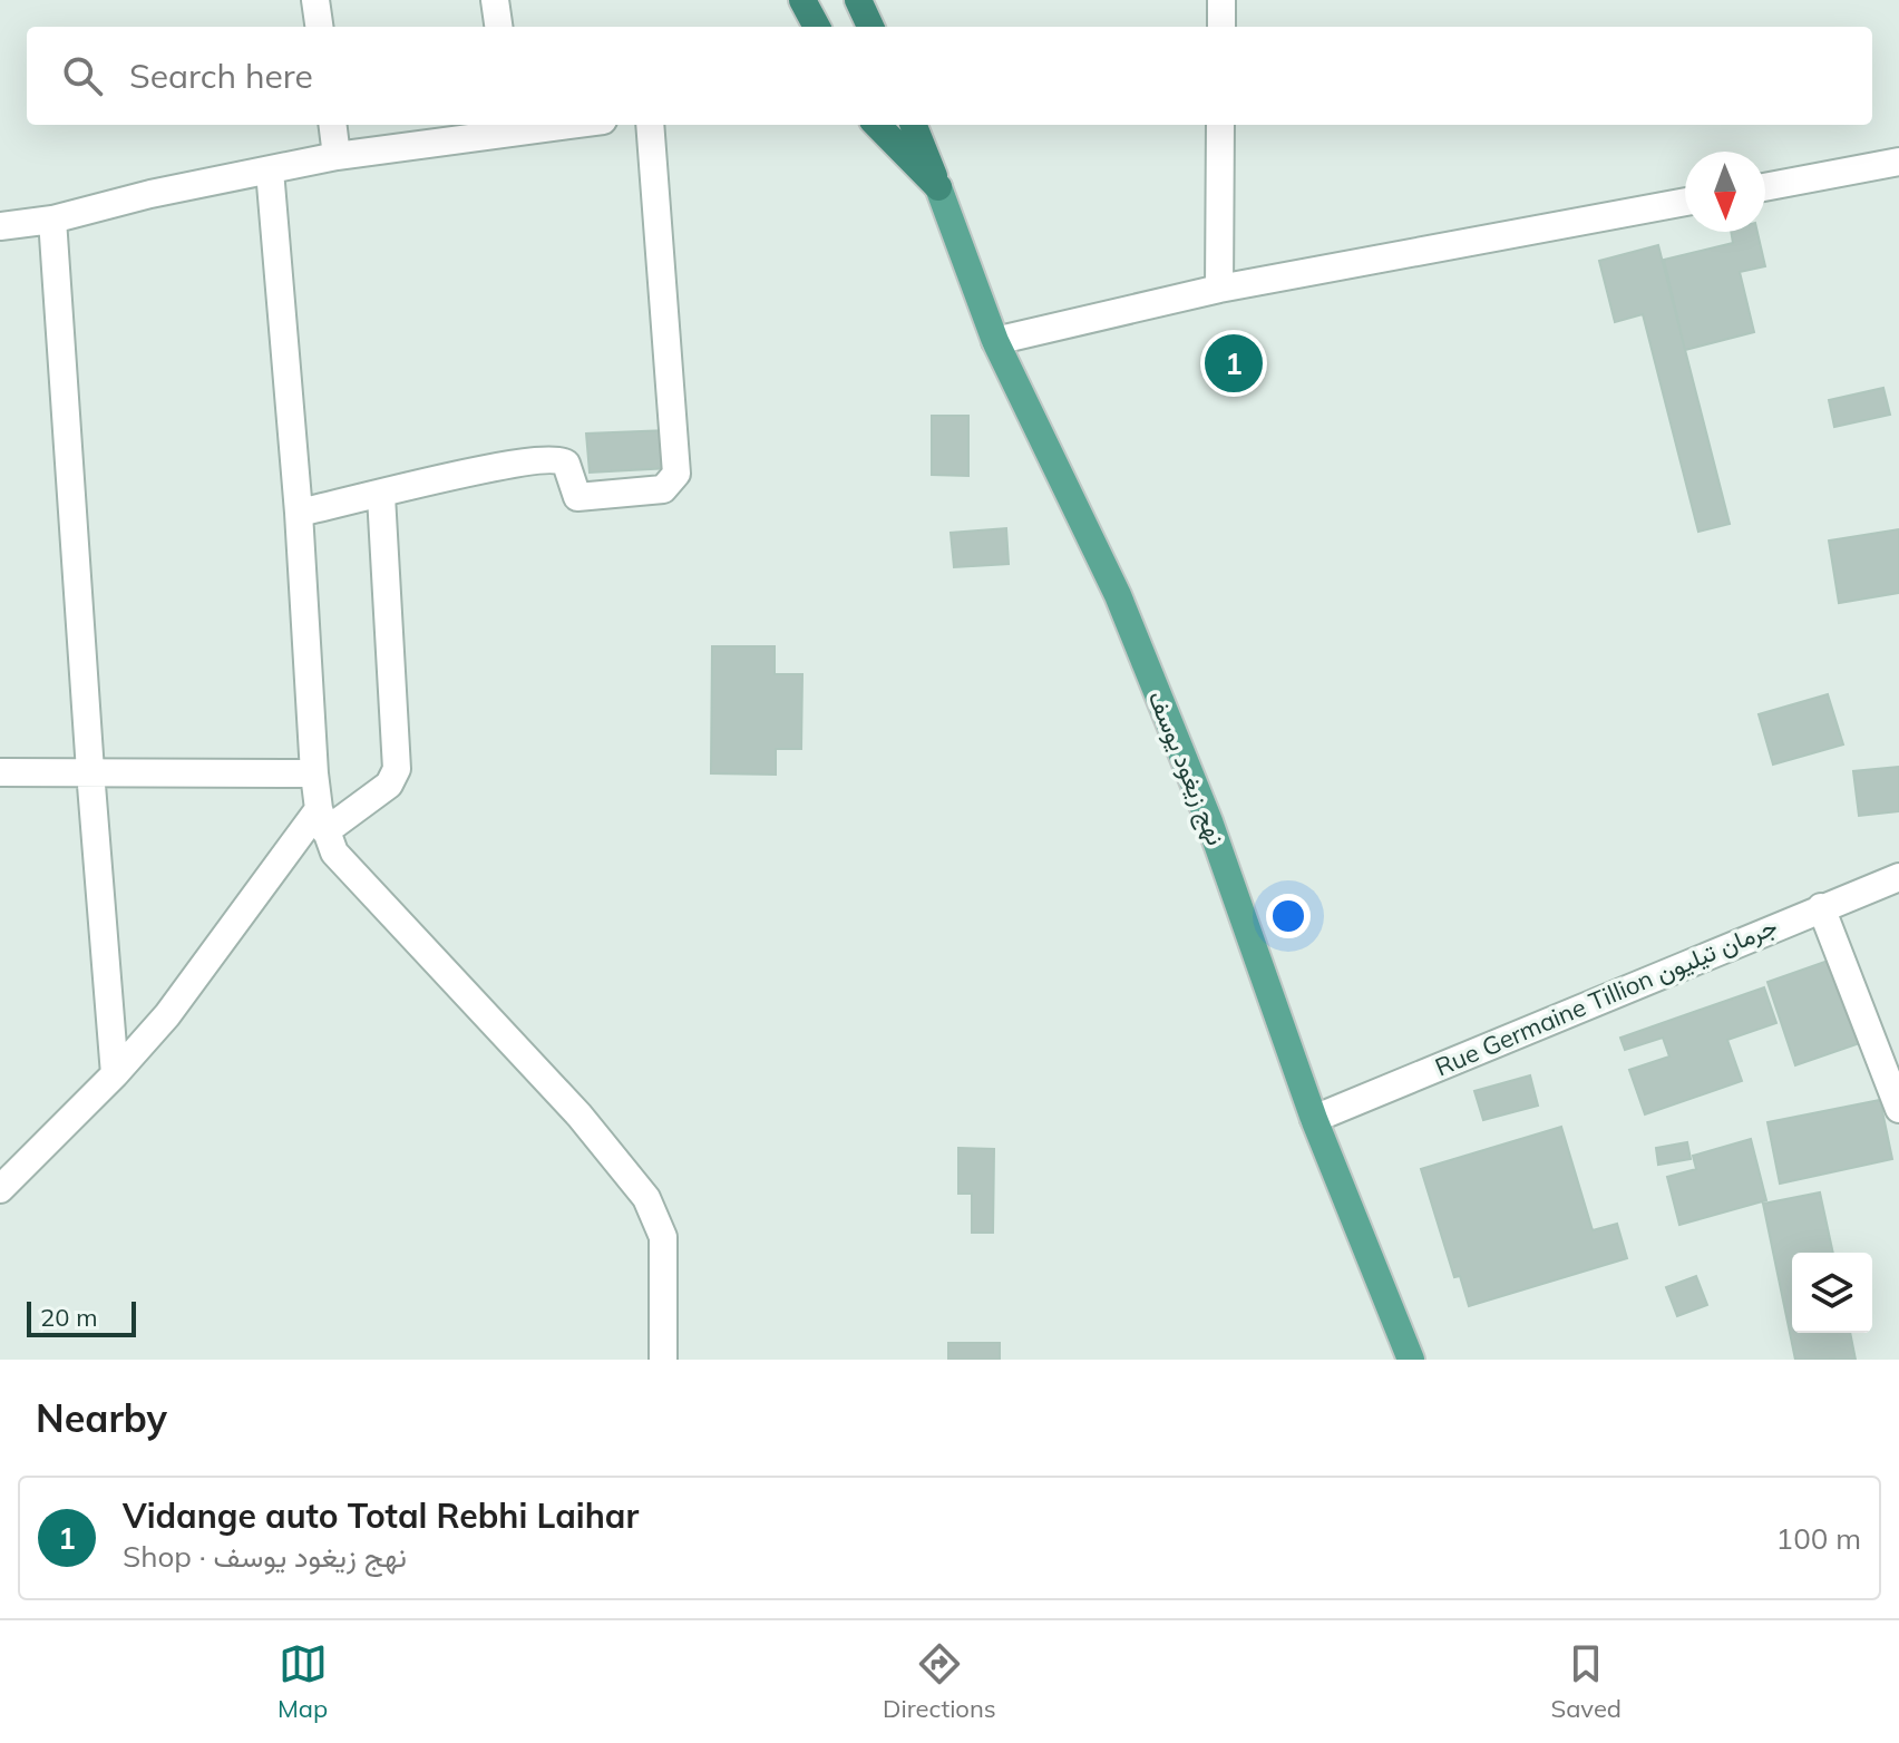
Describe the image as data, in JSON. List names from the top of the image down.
{
  "streets": {
    "highway": ["نهج زيغود يوسف"],
    "street": ["Rue Germaine Tillion جرمان تيليون"]
  },
  "crossings": [
    ["نهج زيغود يوسف", "Rue Germaine Tillion جرمان تيليون"]
  ],
  "scale_bar": "20 m",
  "north": "bottom",
  "page": {
    "search": "Search here",
    "pins": "1",
    "scale": "20 m",
    "heading": "Nearby",
    "list": [
      {
        "mark": "1",
        "name": "Vidange auto Total Rebhi Laihar",
        "note": "Shop · نهج زيغود يوسف",
        "value": "100 m"
      }
    ],
    "nav": ["Map", "Directions", "Saved"]
  }
}
